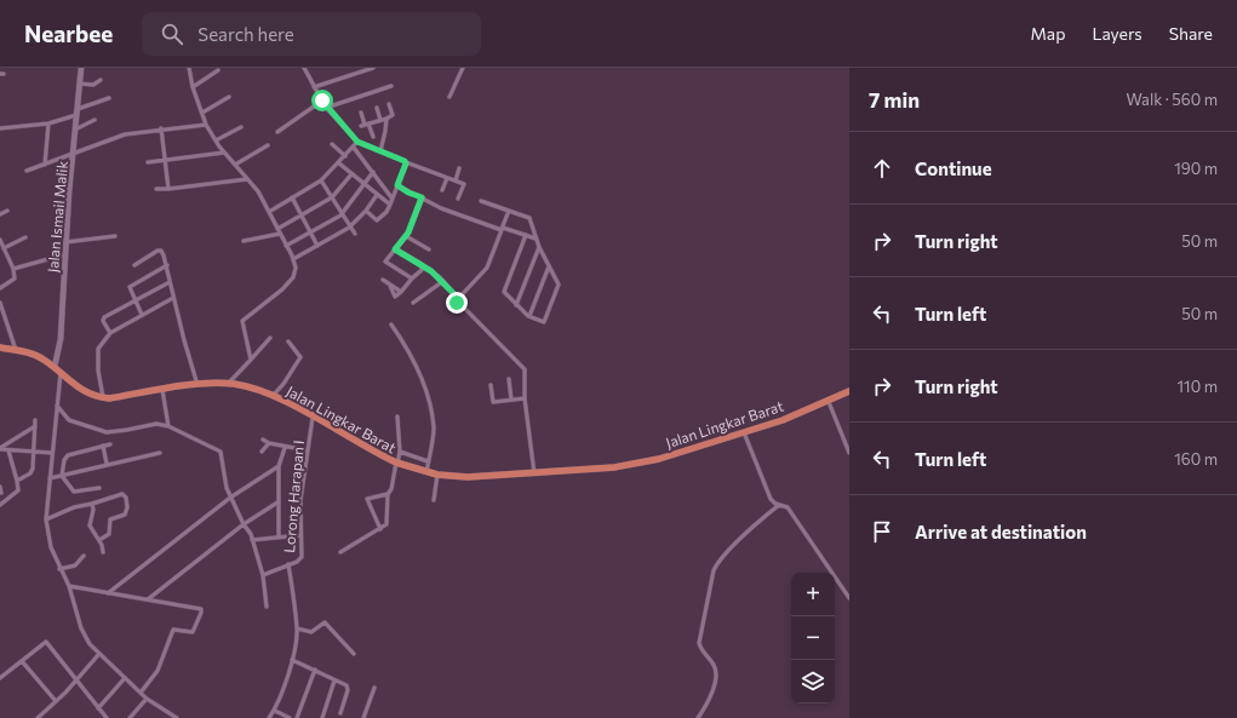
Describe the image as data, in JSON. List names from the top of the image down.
{
  "streets": {
    "highway": ["Jalan Lingkar Barat"],
    "main road": ["Jalan Ismail Malik"],
    "street": ["Lorong Harapan I"]
  },
  "crossings": [
    ["Jalan Ismail Malik", "Jalan Lingkar Barat"],
    ["Jalan Lingkar Barat", "Lorong Harapan I"]
  ],
  "page": {
    "header": "Nearbee",
    "search": "Search here",
    "nav": ["Map", "Layers", "Share"],
    "heading": ["7 min", "Walk · 560 m"],
    "list": [
      ["Continue", "190 m"],
      ["Turn right", "50 m"],
      ["Turn left", "50 m"],
      ["Turn right", "110 m"],
      ["Turn left", "160 m"],
      "Arrive at destination"
    ],
    "map_buttons": ["+", "−"]
  }
}
